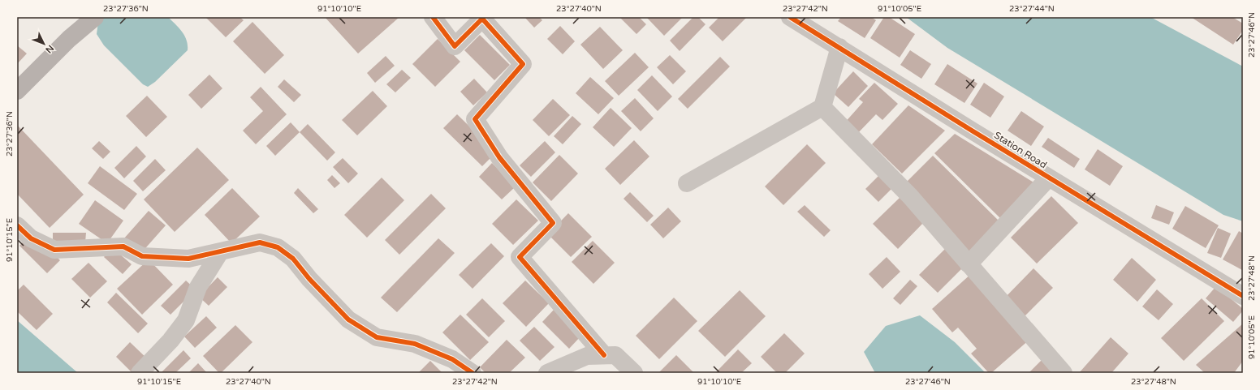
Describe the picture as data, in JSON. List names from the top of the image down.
{
  "streets": {
    "street": ["Station Road"]
  },
  "north": "bottom right",
  "coordinates": [
    "23°27'36\"N",
    "91°10'10\"E",
    "23°27'40\"N",
    "23°27'42\"N",
    "91°10'05\"E",
    "23°27'44\"N",
    "23°27'46\"N",
    "91°10'15\"E",
    "23°27'48\"N"
  ]
}
